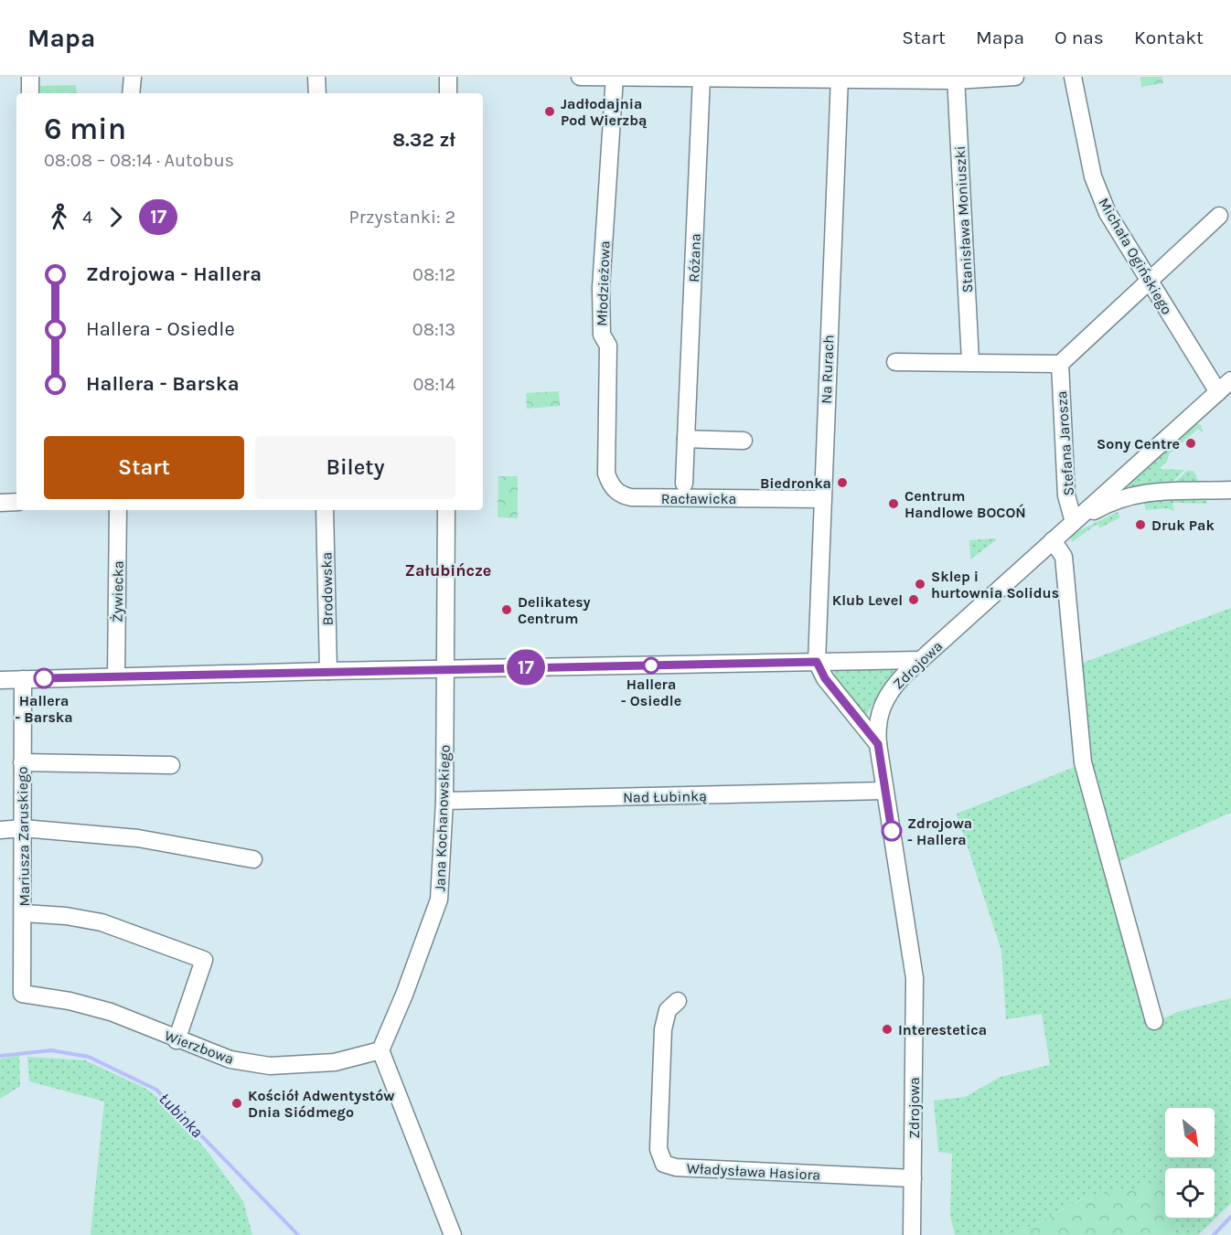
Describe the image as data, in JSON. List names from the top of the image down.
{
  "streets": {
    "street": [
      "Stanisława Moniuszki",
      "Michała Ogińskiego",
      "Różana",
      "Młodzieżowa",
      "Na Rurach",
      "Stefana Jarosza",
      "Racławicka",
      "Brodowska",
      "Żywiecka",
      "Zdrojowa",
      "Nad Łubinką",
      "Jana Kochanowskiego",
      "Mariusza Zaruskiego",
      "Wierzbowa",
      "Władysława Hasiora"
    ]
  },
  "crossings": [
    ["Michała Ogińskiego", "Zdrojowa"],
    ["Młodzieżowa", "Racławicka"],
    ["Na Rurach", "Racławicka"],
    ["Stefana Jarosza", "Zdrojowa"],
    ["Zdrojowa", "Nad Łubinką"],
    ["Zdrojowa", "Władysława Hasiora"],
    ["Nad Łubinką", "Jana Kochanowskiego"],
    ["Jana Kochanowskiego", "Wierzbowa"],
    ["Mariusza Zaruskiego", "Wierzbowa"]
  ],
  "districts": ["Załubińcze"],
  "water": ["Łubinka"],
  "places": [
    "Jadłodajnia Pod Wierzbą",
    "Sony Centre",
    "Biedronka",
    "Centrum Handlowe BOCOŃ",
    "Druk Pak",
    "Sklep i hurtownia Solidus",
    "Klub Level",
    "Delikatesy Centrum",
    "Hallera - Osiedle",
    "Hallera - Barska",
    "Zdrojowa - Hallera",
    "Interestetica",
    "Kościół Adwentystów Dnia Siódmego"
  ],
  "lines": ["bus line 17"],
  "north": "bottom right",
  "page": {
    "header": "Mapa",
    "nav": [
      "Start",
      "Mapa",
      "O nas",
      "Kontakt"
    ],
    "on_map": "17",
    "heading": ["6 min", "08:08 – 08:14 · Autobus", "8.32 zł"],
    "legs": ["4", "17", "Przystanki: 2"],
    "list": [
      {
        "name": "Zdrojowa - Hallera",
        "value": "08:12"
      },
      {
        "name": "Hallera - Osiedle",
        "value": "08:13"
      },
      {
        "name": "Hallera - Barska",
        "value": "08:14"
      }
    ],
    "buttons": ["Start", "Bilety"]
  }
}
